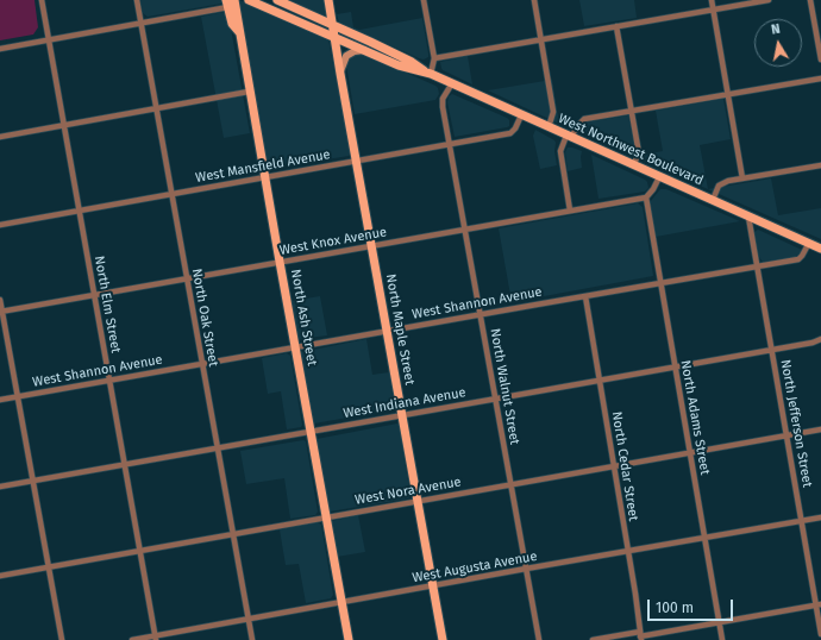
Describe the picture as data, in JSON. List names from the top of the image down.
{
  "streets": {
    "main road": ["West Northwest Boulevard", "North Ash Street", "North Maple Street"],
    "street": [
      "West Mansfield Avenue",
      "West Knox Avenue",
      "West Shannon Avenue",
      "North Elm Street",
      "North Oak Street",
      "North Walnut Street",
      "West Indiana Avenue",
      "North Adams Street",
      "North Jefferson Street",
      "North Cedar Street",
      "West Nora Avenue",
      "West Augusta Avenue"
    ]
  },
  "crossings": [
    ["West Northwest Boulevard", "West Mansfield Avenue"],
    ["West Northwest Boulevard", "West Shannon Avenue"],
    ["West Northwest Boulevard", "North Walnut Street"],
    ["West Northwest Boulevard", "North Jefferson Street"],
    ["West Mansfield Avenue", "North Elm Street"],
    ["West Mansfield Avenue", "North Oak Street"],
    ["West Mansfield Avenue", "North Ash Street"],
    ["West Mansfield Avenue", "North Maple Street"],
    ["West Mansfield Avenue", "North Walnut Street"],
    ["West Knox Avenue", "North Elm Street"],
    ["West Knox Avenue", "North Oak Street"],
    ["West Knox Avenue", "North Ash Street"],
    ["West Knox Avenue", "North Maple Street"],
    ["West Knox Avenue", "North Walnut Street"],
    ["West Knox Avenue", "North Adams Street"],
    ["West Shannon Avenue", "North Elm Street"],
    ["West Shannon Avenue", "North Oak Street"],
    ["West Shannon Avenue", "North Ash Street"],
    ["West Shannon Avenue", "North Maple Street"],
    ["West Shannon Avenue", "North Walnut Street"],
    ["West Shannon Avenue", "North Adams Street"],
    ["West Shannon Avenue", "North Jefferson Street"],
    ["West Shannon Avenue", "North Cedar Street"],
    ["North Elm Street", "West Indiana Avenue"],
    ["North Elm Street", "West Nora Avenue"],
    ["North Elm Street", "West Augusta Avenue"],
    ["North Oak Street", "West Indiana Avenue"],
    ["North Oak Street", "West Nora Avenue"],
    ["North Oak Street", "West Augusta Avenue"],
    ["North Ash Street", "West Indiana Avenue"],
    ["North Ash Street", "West Nora Avenue"],
    ["North Ash Street", "West Augusta Avenue"],
    ["North Maple Street", "West Indiana Avenue"],
    ["North Maple Street", "West Nora Avenue"],
    ["North Maple Street", "West Augusta Avenue"],
    ["North Walnut Street", "West Indiana Avenue"],
    ["North Walnut Street", "West Nora Avenue"],
    ["North Walnut Street", "West Augusta Avenue"],
    ["West Indiana Avenue", "North Adams Street"],
    ["West Indiana Avenue", "North Jefferson Street"],
    ["West Indiana Avenue", "North Cedar Street"],
    ["North Adams Street", "West Nora Avenue"],
    ["North Adams Street", "West Augusta Avenue"],
    ["North Jefferson Street", "West Nora Avenue"],
    ["North Jefferson Street", "West Augusta Avenue"],
    ["North Cedar Street", "West Nora Avenue"],
    ["North Cedar Street", "West Augusta Avenue"]
  ],
  "scale_bar": "100 m",
  "north": "top"
}
